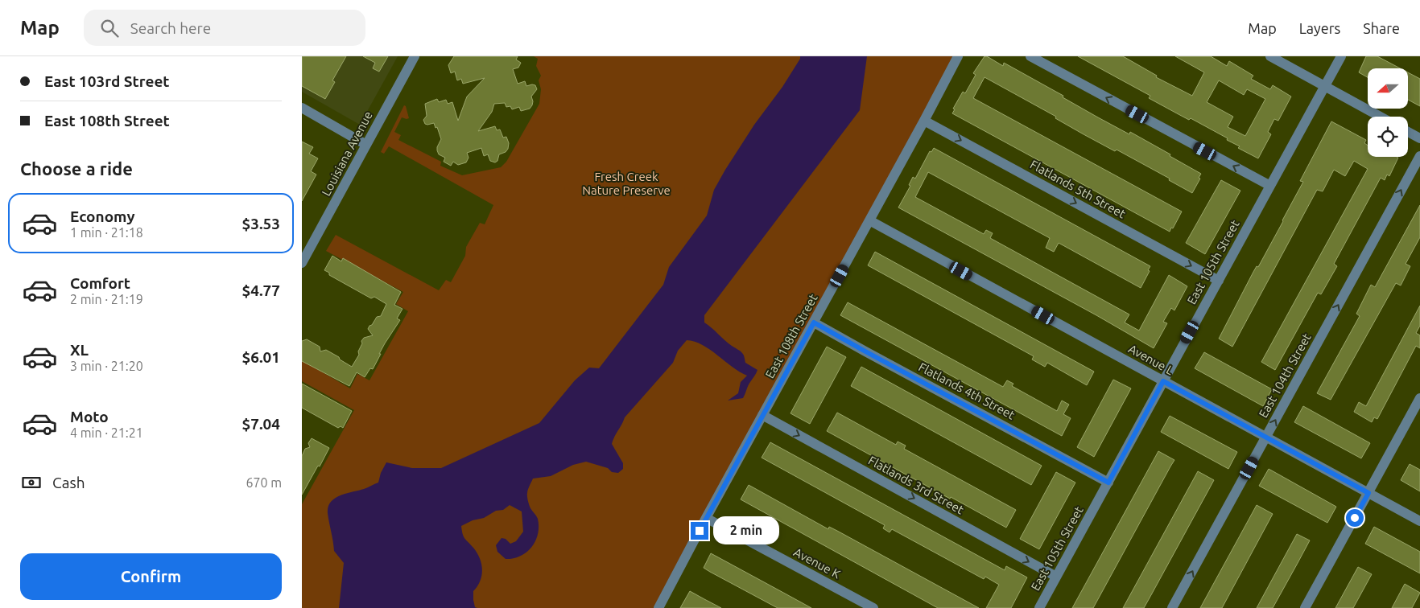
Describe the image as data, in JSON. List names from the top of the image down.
{
  "streets": {
    "street": [
      "Louisiana Avenue",
      "Flatlands 5th Street",
      "East 105th Street",
      "East 108th Street",
      "Avenue L",
      "East 104th Street",
      "Flatlands 4th Street",
      "Flatlands 3rd Street",
      "Avenue K"
    ]
  },
  "crossings": [
    ["Flatlands 5th Street", "East 105th Street"],
    ["Flatlands 5th Street", "East 108th Street"],
    ["East 105th Street", "Avenue L"],
    ["East 105th Street", "Flatlands 4th Street"],
    ["East 105th Street", "Flatlands 3rd Street"],
    ["East 108th Street", "Avenue L"],
    ["East 108th Street", "Flatlands 4th Street"],
    ["East 108th Street", "Flatlands 3rd Street"],
    ["East 108th Street", "Avenue K"],
    ["Avenue L", "East 104th Street"]
  ],
  "one_way": ["Flatlands 5th Street", "East 104th Street", "Flatlands 3rd Street"],
  "parks": ["Fresh Creek Nature Preserve"],
  "north": "left",
  "page": {
    "header": "Map",
    "search": "Search here",
    "nav": ["Map", "Layers", "Share"],
    "banner": ["East 103rd Street", "East 108th Street"],
    "heading": "Choose a ride",
    "list": [
      {
        "name": "Economy",
        "note": "1 min · 21:18",
        "value": "$3.53"
      },
      {
        "name": "Comfort",
        "note": "2 min · 21:19",
        "value": "$4.77"
      },
      {
        "name": "XL",
        "note": "3 min · 21:20",
        "value": "$6.01"
      },
      {
        "name": "Moto",
        "note": "4 min · 21:21",
        "value": "$7.04"
      }
    ],
    "pay": ["Cash", "670 m"],
    "bubble": "2 min",
    "buttons": "Confirm"
  }
}
